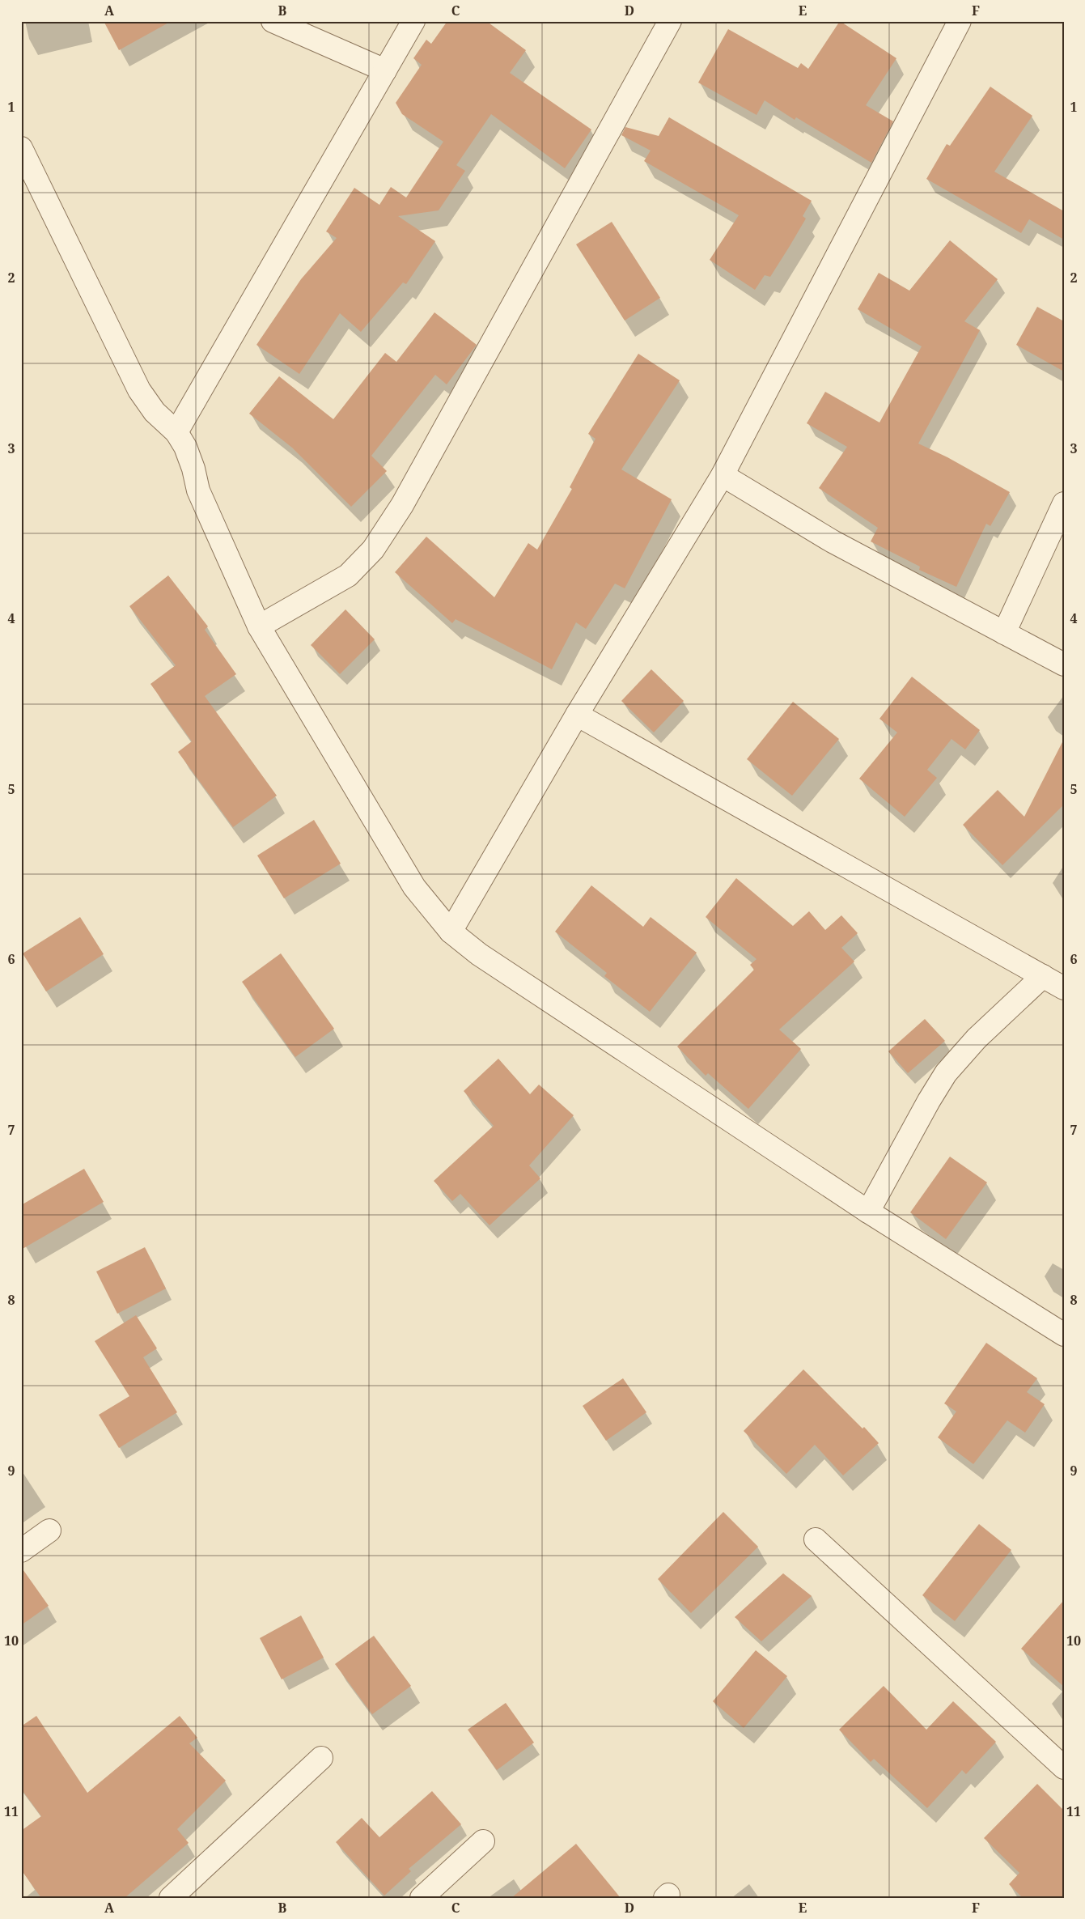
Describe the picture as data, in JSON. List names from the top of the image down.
{
  "grid": {
    "columns": [
      "A",
      "B",
      "C",
      "D",
      "E",
      "F"
    ],
    "rows": [
      "1",
      "2",
      "3",
      "4",
      "5",
      "6",
      "7",
      "8",
      "9",
      "10",
      "11"
    ]
  }
}
